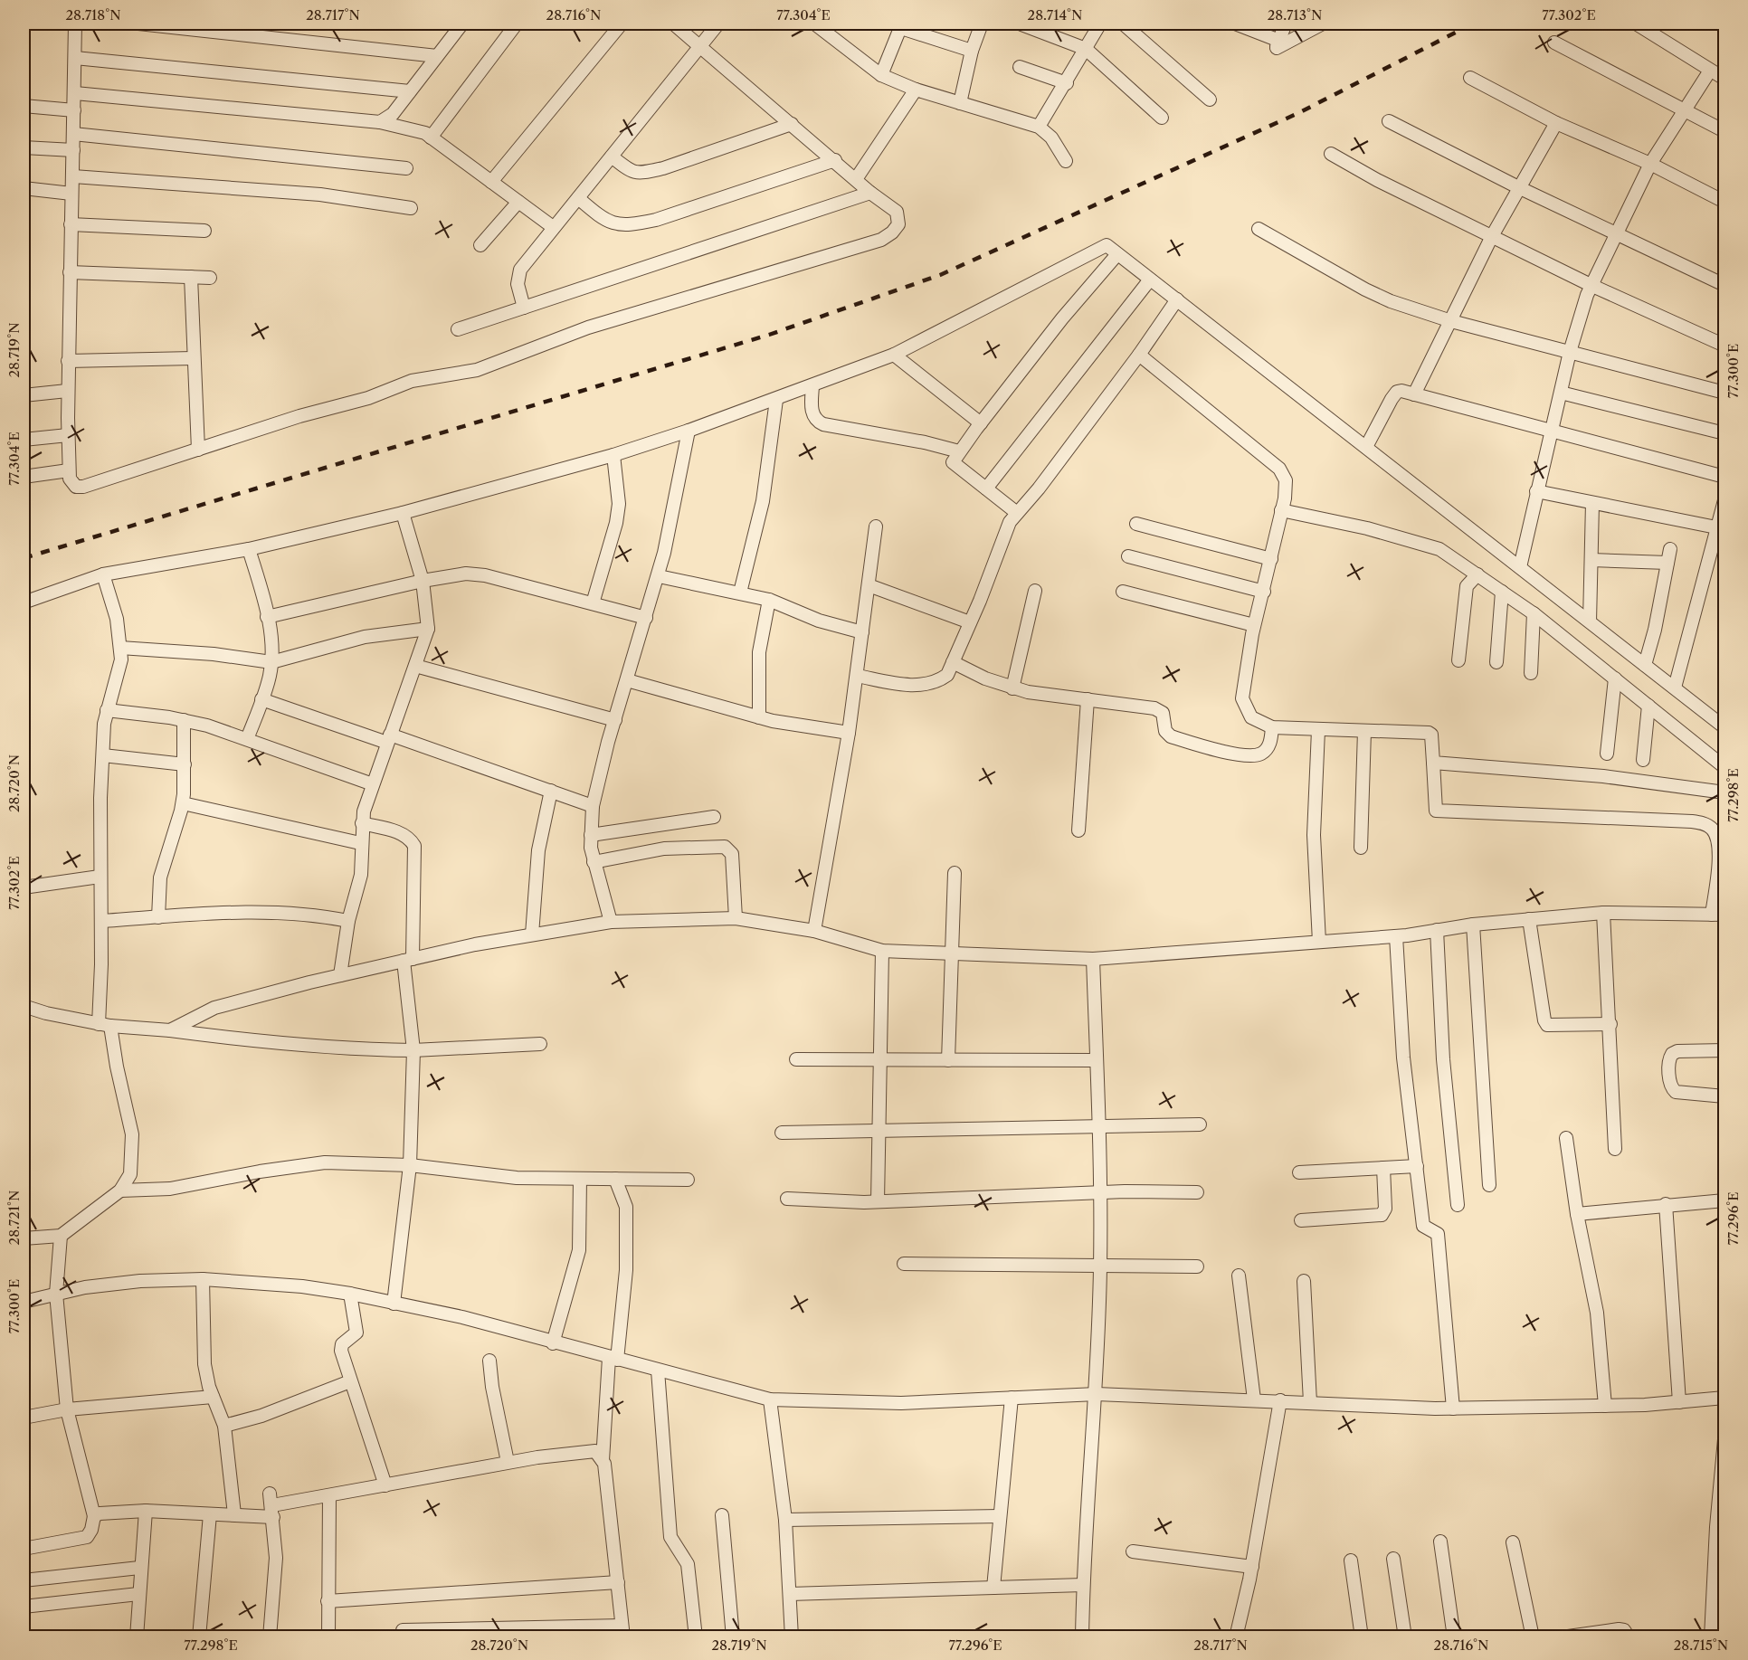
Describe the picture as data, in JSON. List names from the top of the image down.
{
  "coordinates": [
    "28.718°N",
    "28.717°N",
    "28.716°N",
    "77.304°E",
    "28.714°N",
    "28.713°N",
    "77.302°E",
    "28.719°N",
    "77.300°E",
    "28.720°N",
    "77.298°E",
    "28.721°N",
    "77.296°E",
    "28.715°N"
  ]
}
